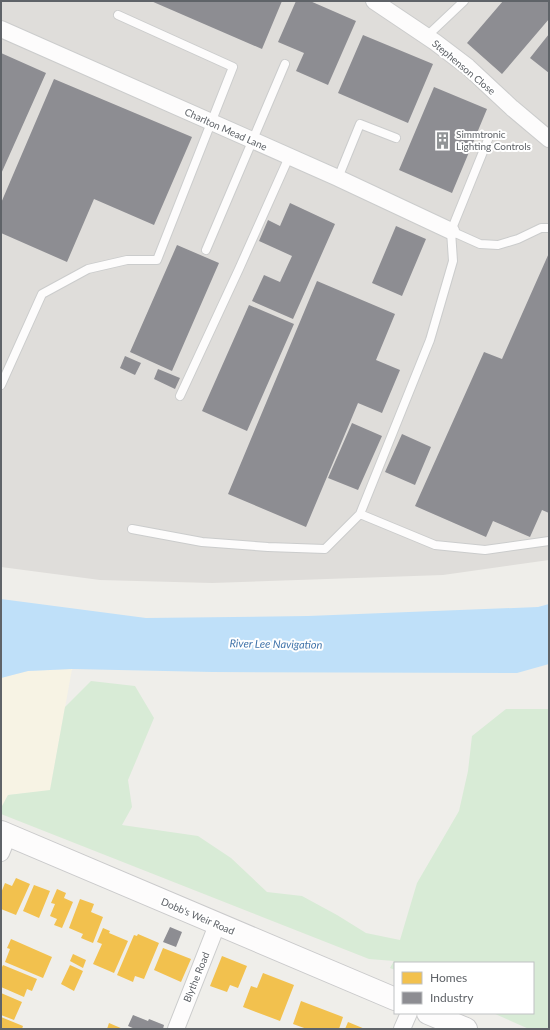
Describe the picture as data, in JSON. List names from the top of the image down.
{
  "streets": {
    "street": [
      "Stephenson Close",
      "Charlton Mead Lane",
      "Dobb's Weir Road",
      "Blythe Road"
    ]
  },
  "crossings": [
    ["Dobb's Weir Road", "Blythe Road"]
  ],
  "water": ["River Lee Navigation"],
  "places": {
    "building": ["Simmtronic Lighting Controls"]
  },
  "legend": ["Homes", "Industry"]
}
